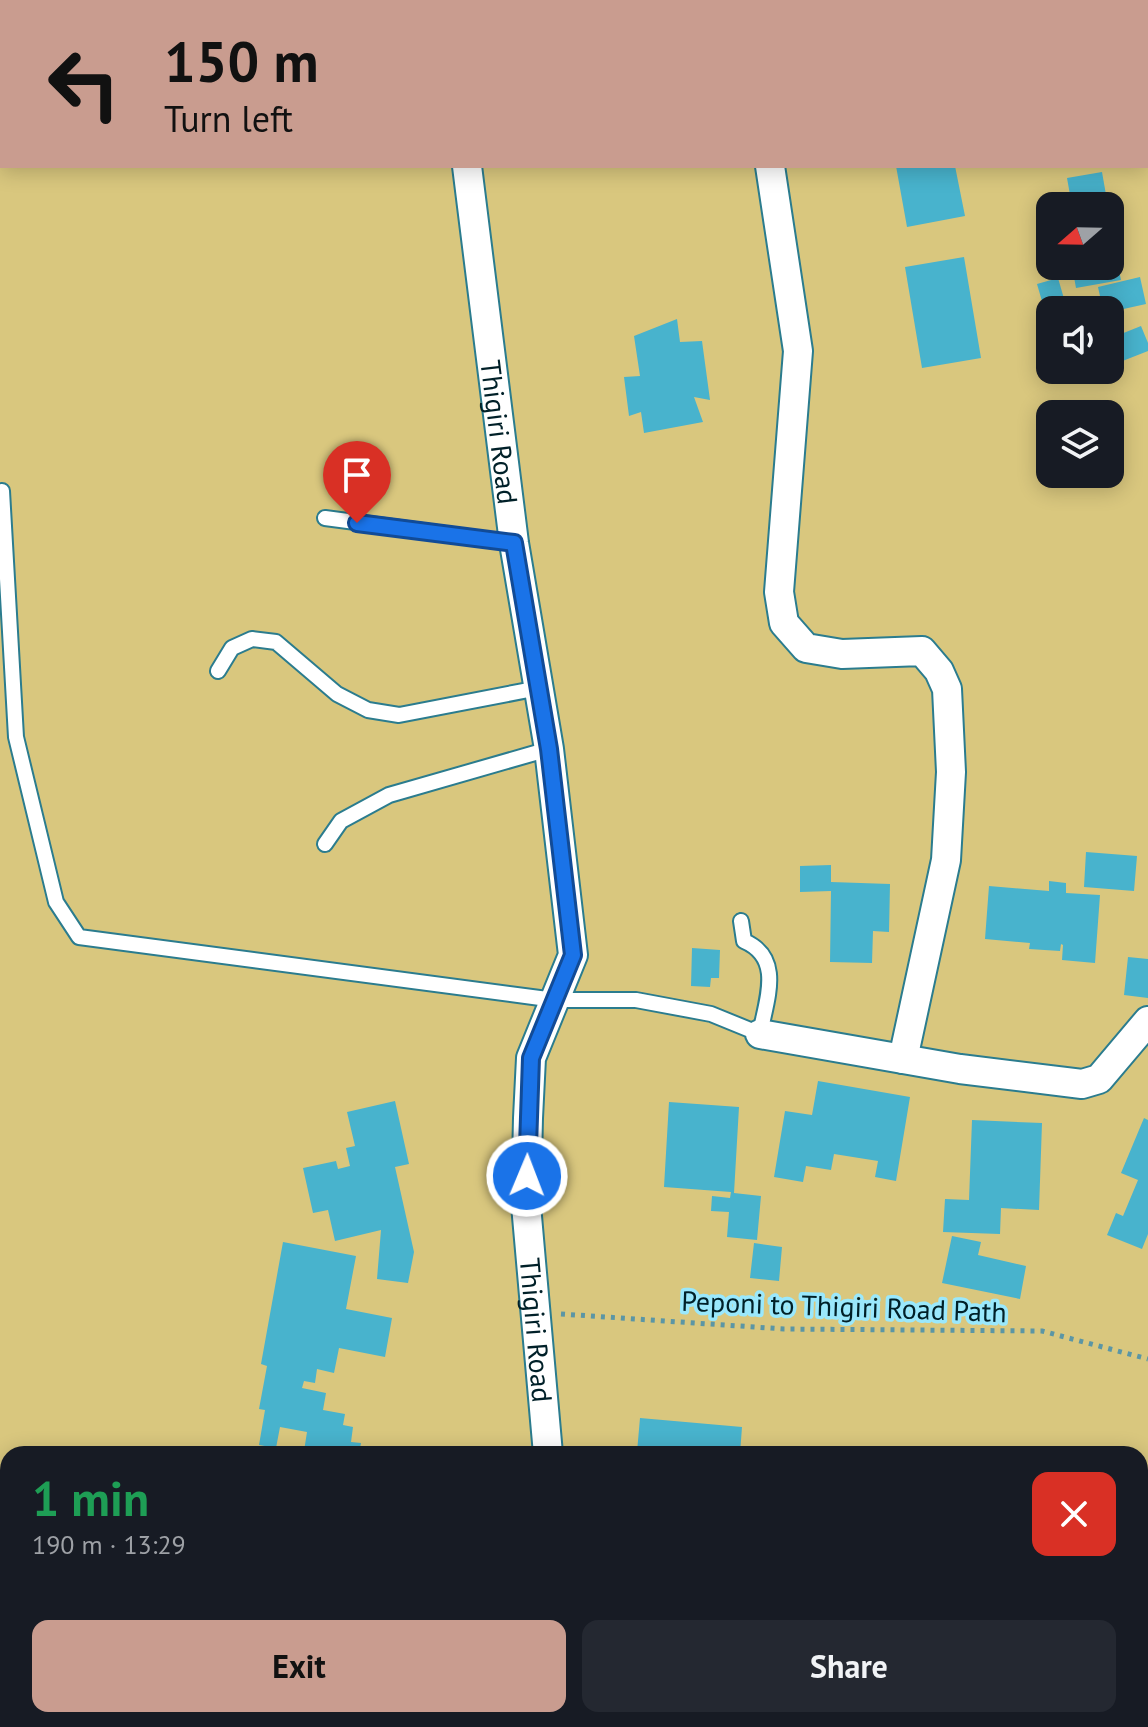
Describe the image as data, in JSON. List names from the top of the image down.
{
  "streets": {
    "street": ["Thigiri Road"],
    "path": ["Peponi to Thigiri Road Path"]
  },
  "crossings": [
    ["Thigiri Road", "Peponi to Thigiri Road Path"]
  ],
  "north": "left",
  "page": {
    "turn": ["150 m", "Turn left"],
    "heading": ["1 min", "190 m · 13:29"],
    "buttons": ["Exit", "Share"]
  }
}
